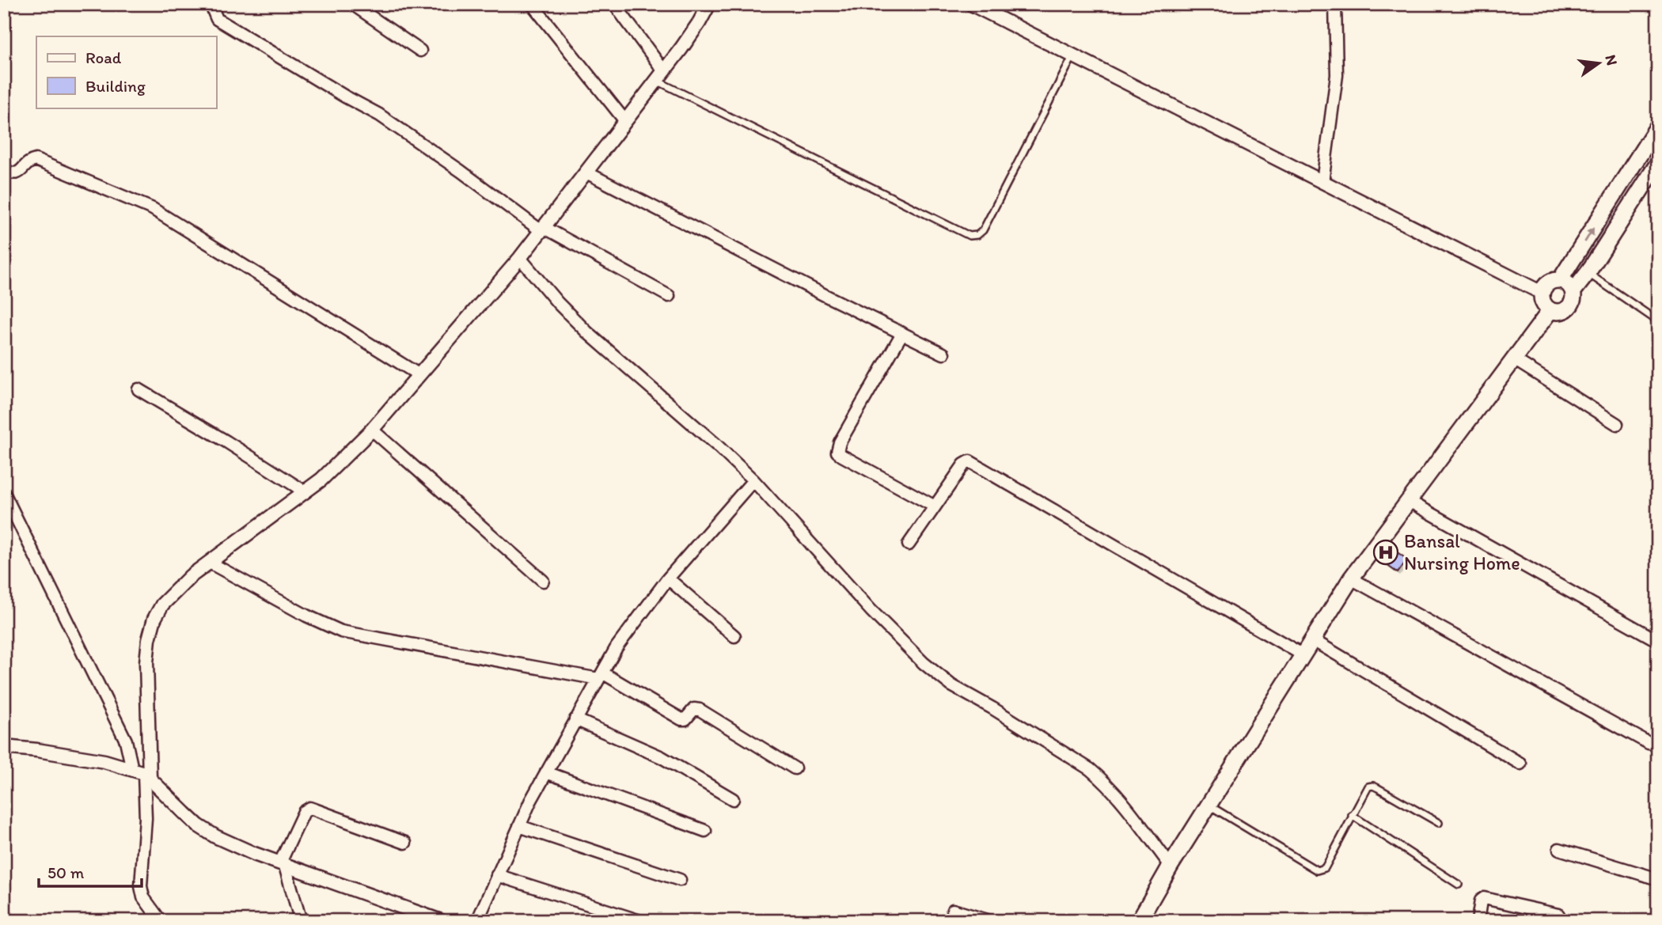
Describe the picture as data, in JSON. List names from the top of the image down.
{
  "places": {
    "hospital": ["Bansal Nursing Home"]
  },
  "legend": ["Road", "Building"],
  "scale_bar": "50 m",
  "north": "right"
}
